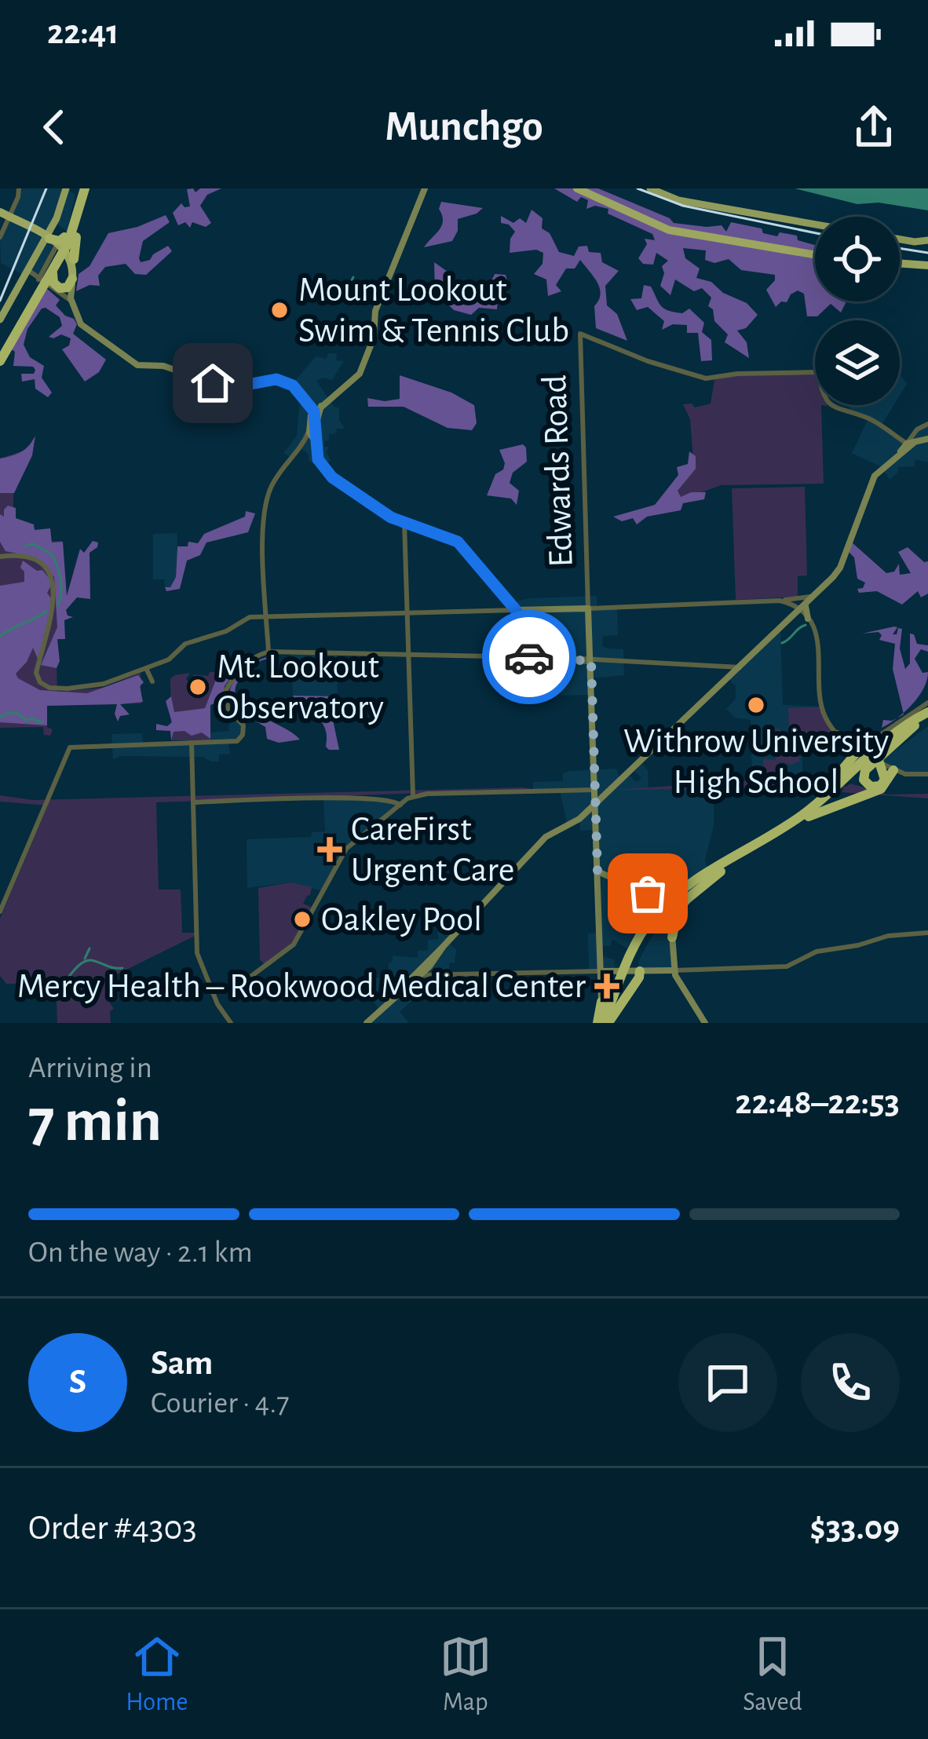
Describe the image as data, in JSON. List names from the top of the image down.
{
  "streets": {
    "main road": ["Edwards Road"]
  },
  "places": {
    "other": [
      "Mount Lookout Swim & Tennis Club",
      "Mt. Lookout Observatory",
      "Withrow University High School",
      "Oakley Pool"
    ],
    "health": ["CareFirst Urgent Care", "Mercy Health – Rookwood Medical Center"]
  },
  "page": {
    "status": "22:41",
    "header": "Munchgo",
    "heading": ["7 min", "Arriving in", "22:48–22:53"],
    "panel": [
      "Sam",
      "Courier · 4.7",
      "Order #4303",
      "$33.09"
    ],
    "bar": "On the way · 2.1 km",
    "round": "S",
    "tabs": ["Home", "Map", "Saved"]
  }
}
